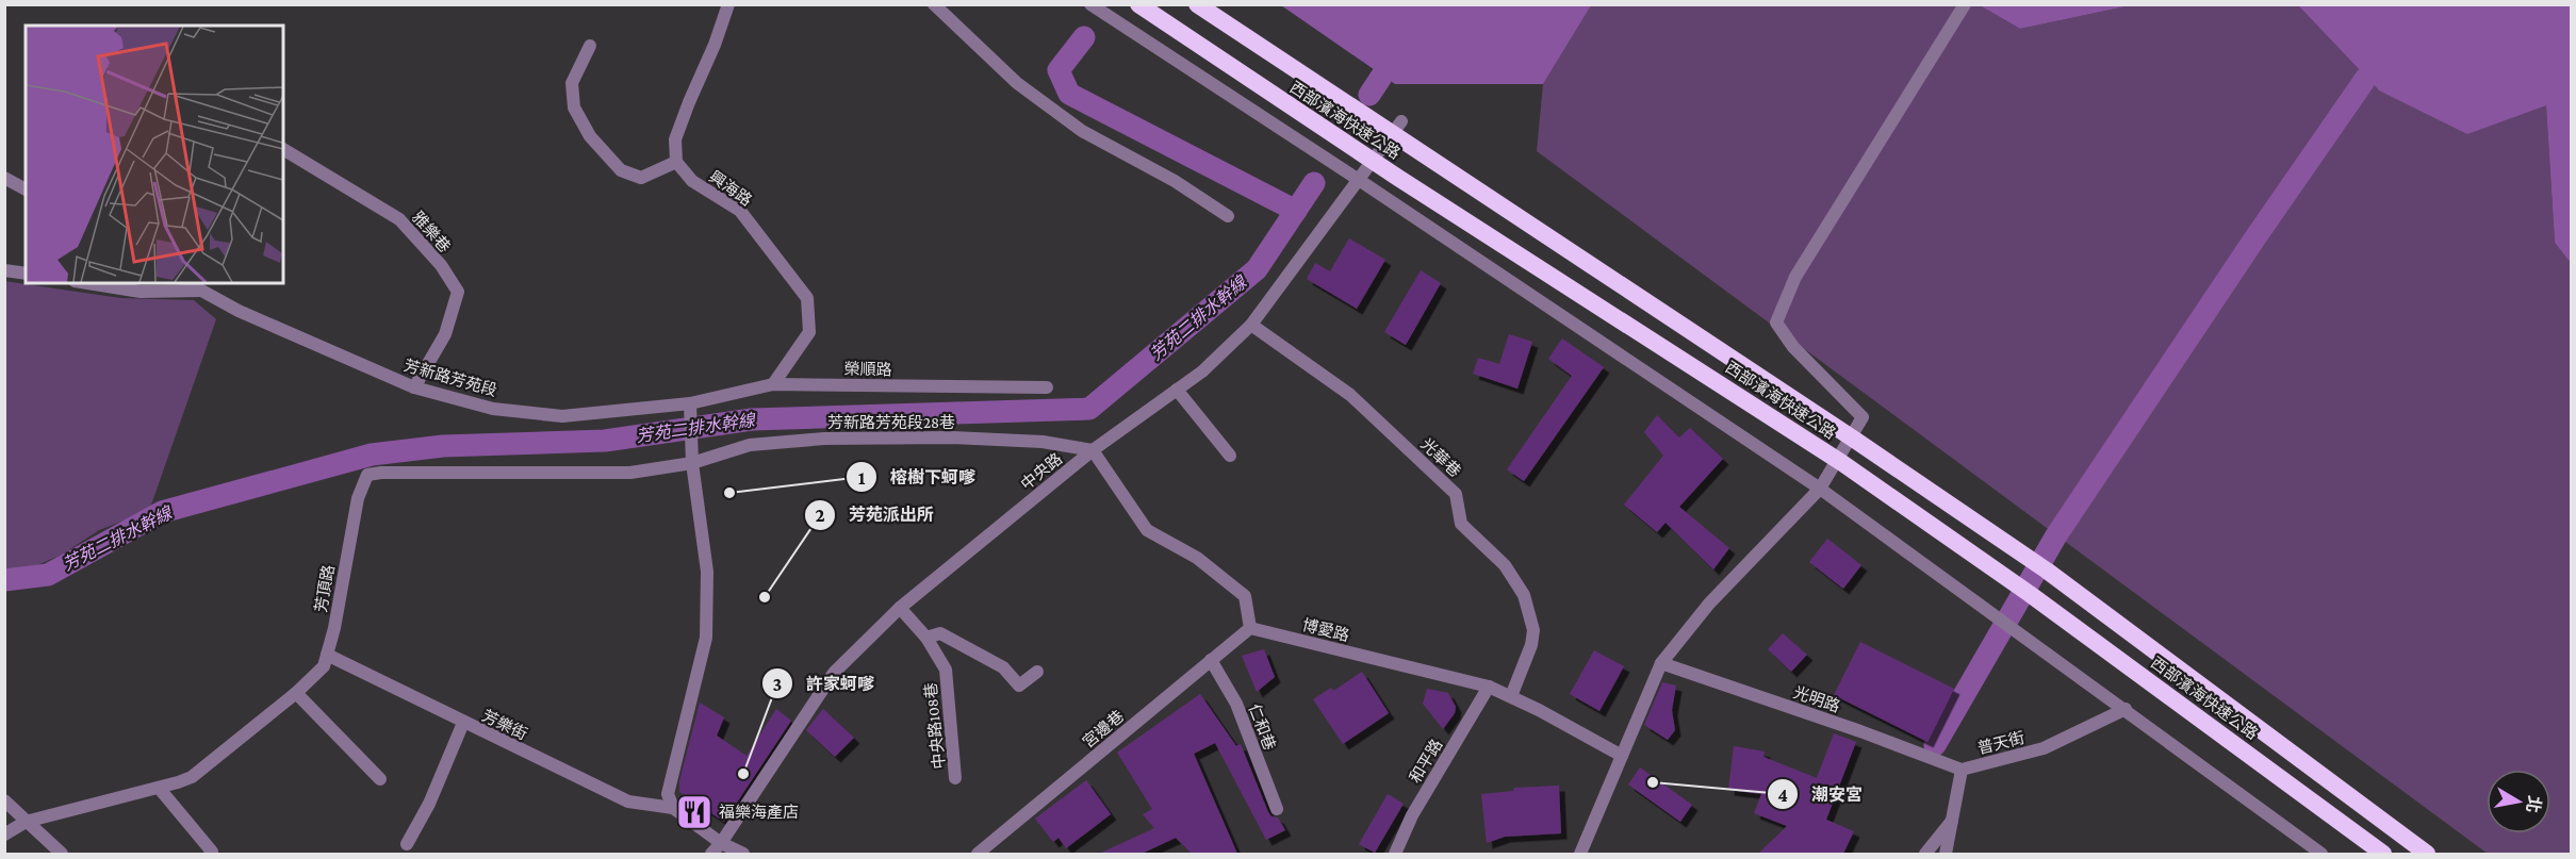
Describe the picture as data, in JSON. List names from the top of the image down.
{
  "streets": {
    "highway": ["西部濱海快速公路"],
    "street": [
      "興海路",
      "雅樂巷",
      "榮順路",
      "芳新路芳苑段",
      "芳新路芳苑段28巷",
      "光華巷",
      "中央路",
      "芳頂路",
      "博愛路",
      "光明路",
      "芳樂街",
      "中央路108巷",
      "仁和巷",
      "宮邊巷",
      "普天街",
      "和平路"
    ]
  },
  "crossings": [
    ["興海路", "榮順路"],
    ["雅樂巷", "芳新路芳苑段"],
    ["榮順路", "芳新路芳苑段"],
    ["芳新路芳苑段28巷", "中央路"],
    ["芳新路芳苑段28巷", "芳頂路"],
    ["光華巷", "中央路"],
    ["光華巷", "博愛路"],
    ["中央路", "中央路108巷"],
    ["芳頂路", "芳樂街"],
    ["博愛路", "宮邊巷"],
    ["博愛路", "和平路"],
    ["光明路", "普天街"],
    ["仁和巷", "宮邊巷"]
  ],
  "water": ["芳苑二排水幹線"],
  "places": {
    "other": [
      "榕樹下蚵嗲",
      "芳苑派出所",
      "許家蚵嗲",
      "潮安宮"
    ],
    "restaurant": ["福樂海產店"]
  },
  "north": "right"
}
